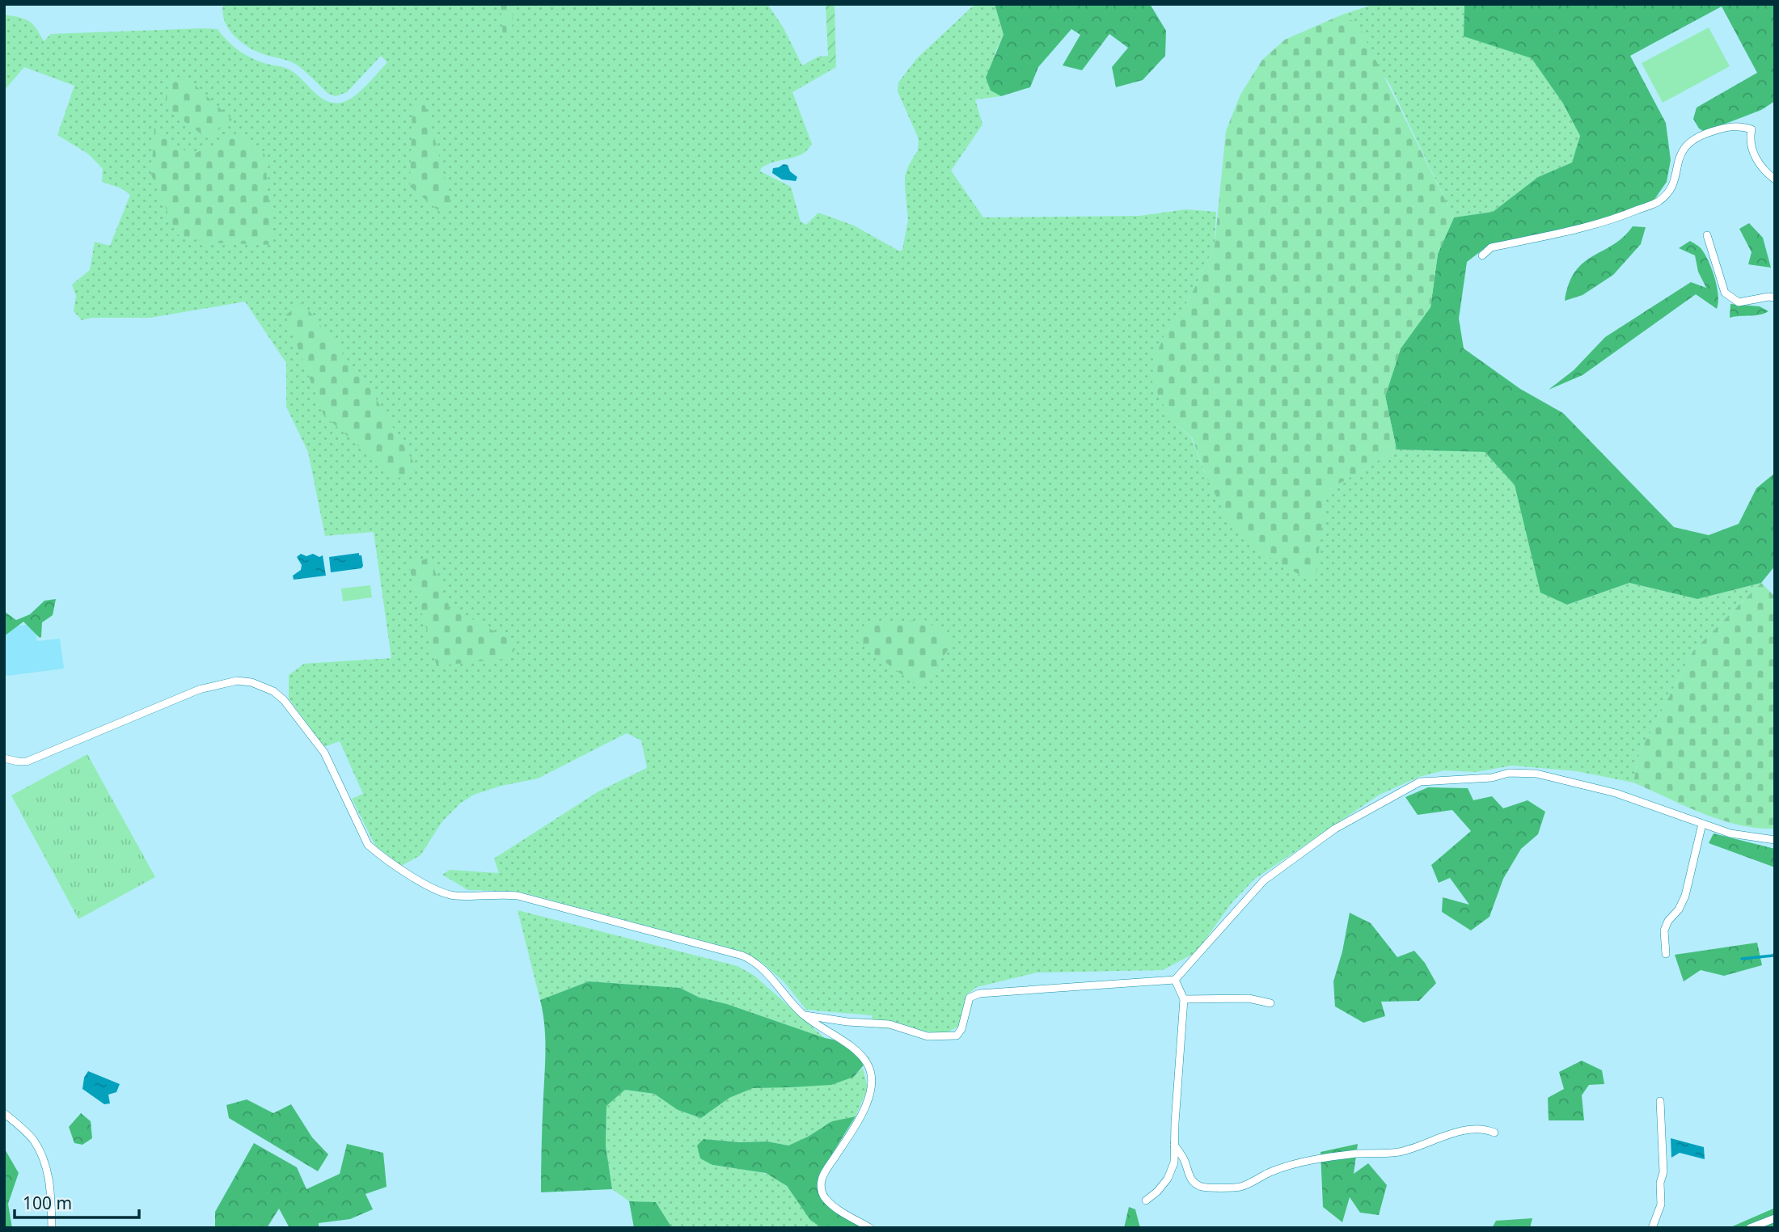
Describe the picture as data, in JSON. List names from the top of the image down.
{
  "scale_bar": "100 m"
}
